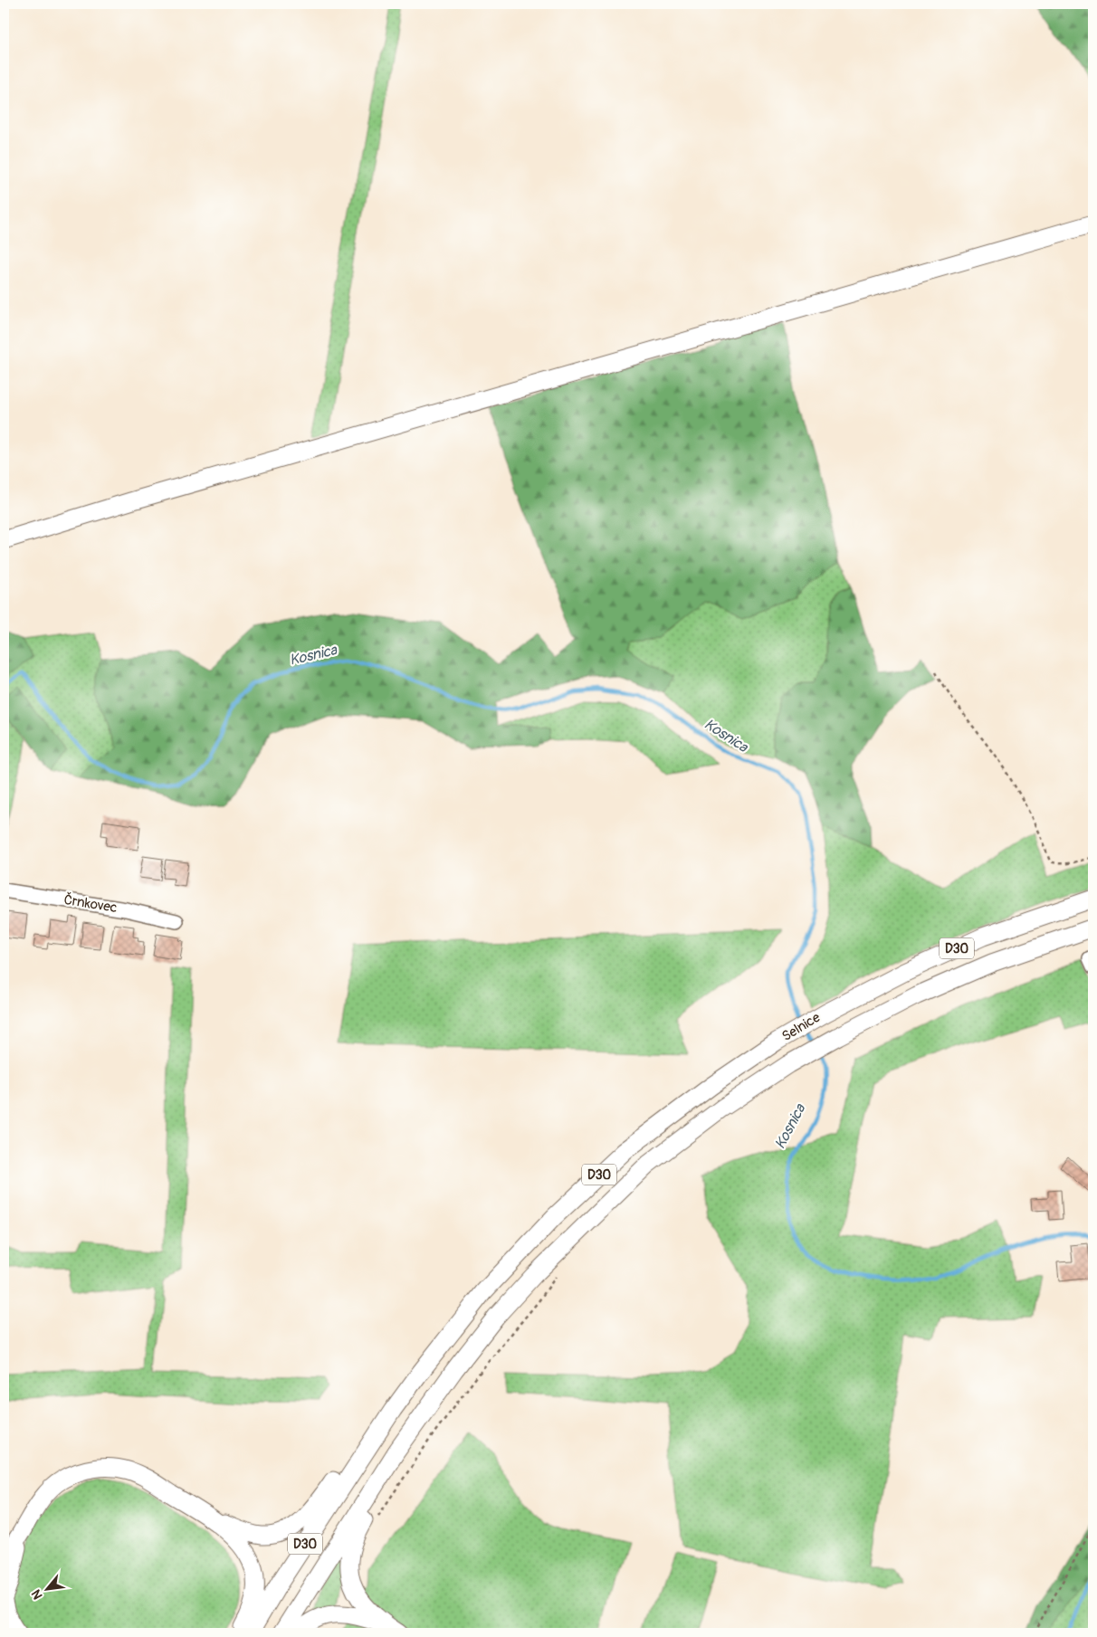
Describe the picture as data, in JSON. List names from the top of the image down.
{
  "streets": {
    "main road": ["D30", "Selnice"],
    "street": ["Črnkovec"]
  },
  "crossings": [
    ["D30", "Selnice"]
  ],
  "water": ["Kosnica"],
  "north": "bottom left"
}
